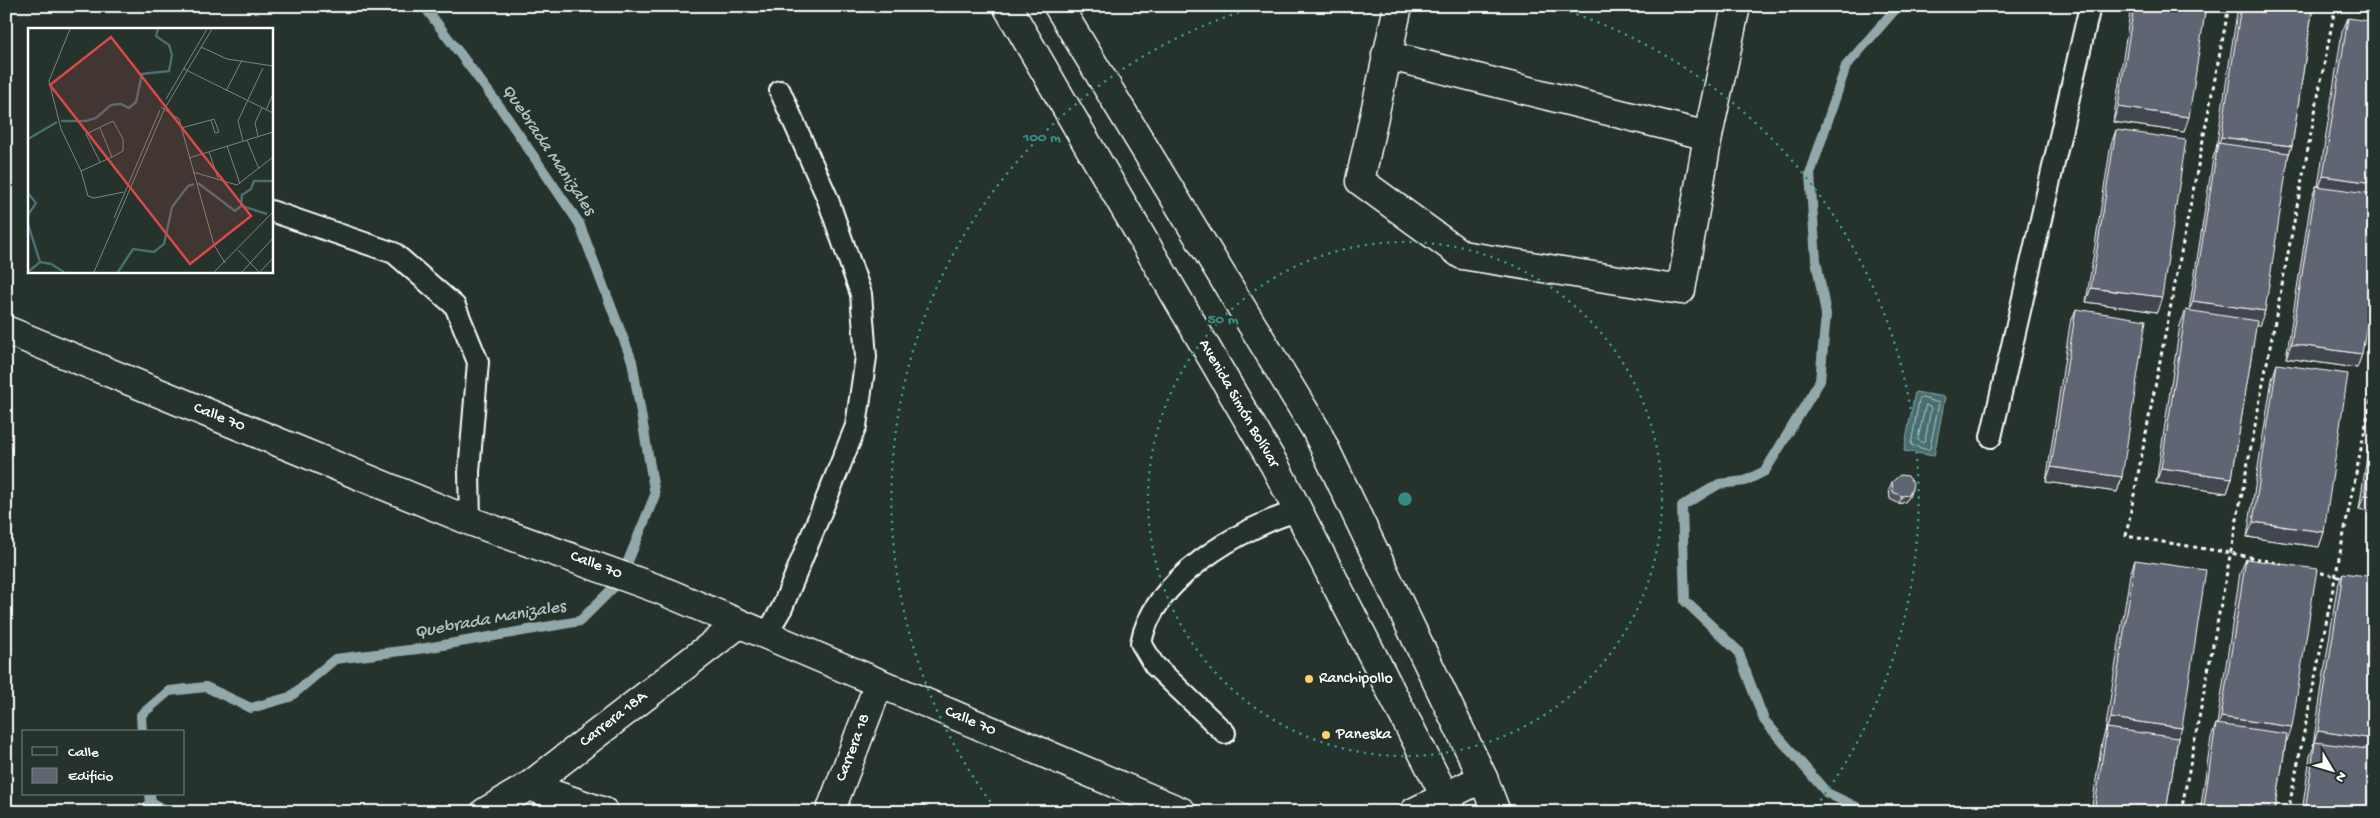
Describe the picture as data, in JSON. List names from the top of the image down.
{
  "streets": {
    "street": [
      "Avenida Simón Bolívar",
      "Calle 70",
      "Carrera 18A",
      "Carrera 18"
    ]
  },
  "crossings": [
    ["Calle 70", "Carrera 18A"],
    ["Calle 70", "Carrera 18"]
  ],
  "water": ["Quebrada Manizales"],
  "places": ["Ranchipollo", "Paneska"],
  "legend": ["Calle", "Edificio"],
  "north": "bottom right",
  "rings": ["100 m", "50 m"]
}
